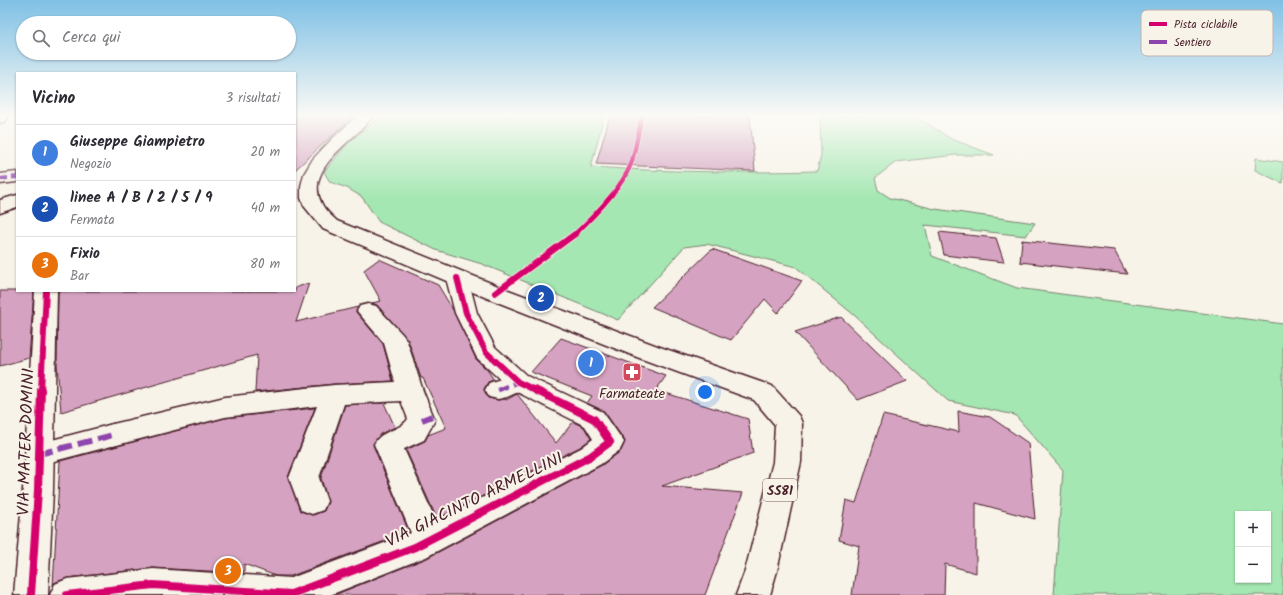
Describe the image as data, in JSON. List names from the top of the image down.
{
  "streets": {
    "street": ["VIA MATER DOMINI", "SS81", "VIA GIACINTO ARMELLINI"]
  },
  "crossings": [
    ["SS81", "VIA GIACINTO ARMELLINI"]
  ],
  "places": {
    "pharmacy": ["Farmateate"]
  },
  "legend": ["Pista ciclabile", "Sentiero"],
  "page": {
    "search": "Cerca qui",
    "heading": ["Vicino", "3 risultati"],
    "list": [
      {
        "mark": "1",
        "name": "Giuseppe Giampietro",
        "note": "Negozio",
        "value": "20 m"
      },
      {
        "mark": "2",
        "name": "linee A / B / 2 / 5 / 9",
        "note": "Fermata",
        "value": "40 m"
      },
      {
        "mark": "3",
        "name": "Fixio",
        "note": "Bar",
        "value": "80 m"
      }
    ],
    "pins": ["2", "1", "3"],
    "map_buttons": ["+", "−"]
  }
}
